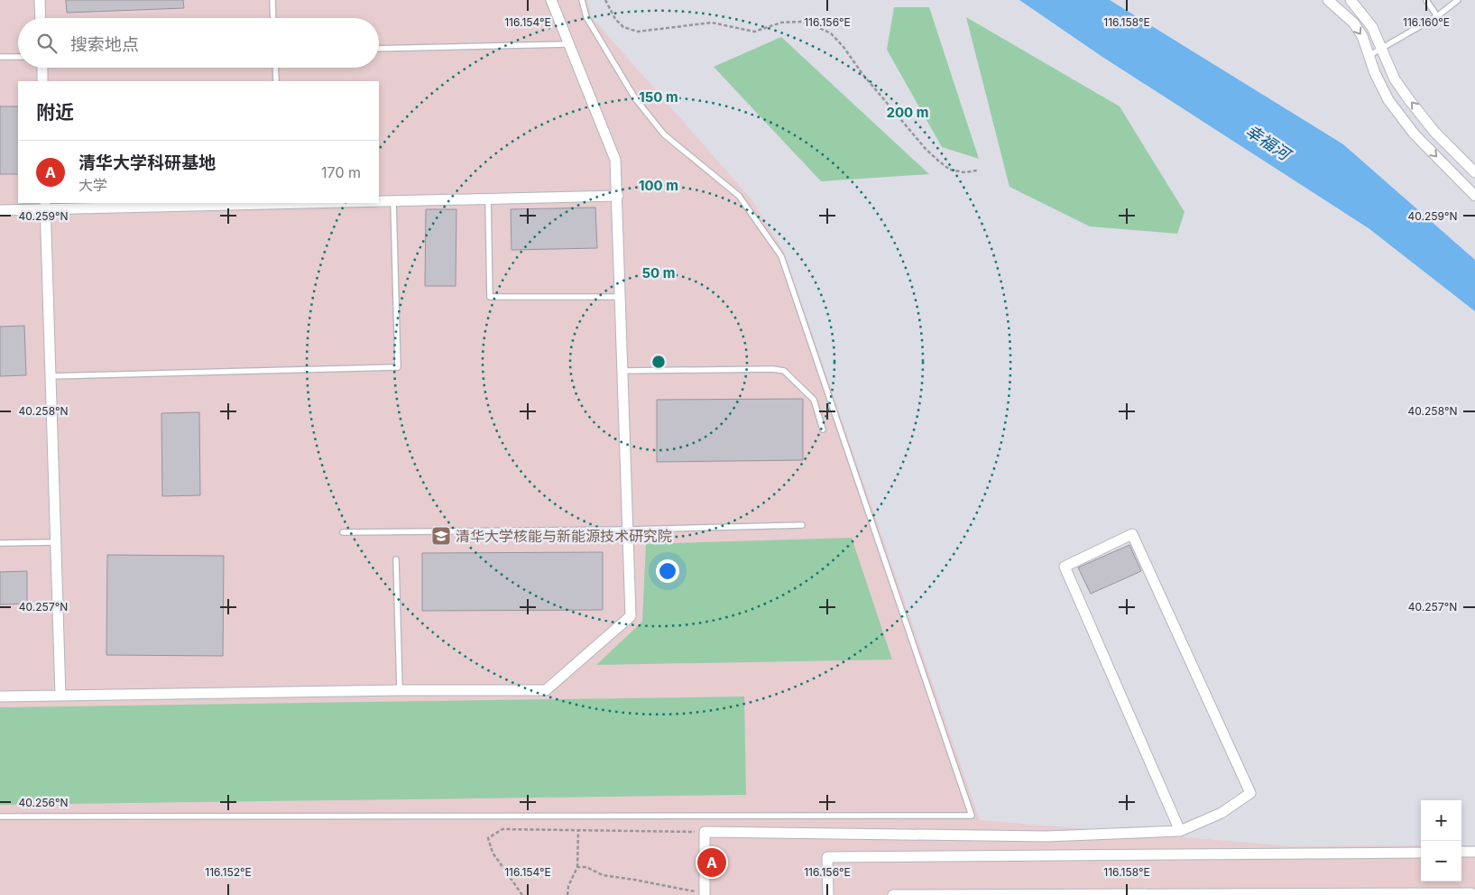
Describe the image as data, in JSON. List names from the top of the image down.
{
  "water": ["幸福河"],
  "places": {
    "school or university": ["清华大学核能与新能源技术研究院"]
  },
  "page": {
    "search": "搜索地点",
    "heading": "附近",
    "list": [
      {
        "mark": "A",
        "name": "清华大学科研基地",
        "note": "大学",
        "value": "170 m"
      }
    ],
    "map_buttons": ["+", "−"],
    "pins": "A"
  },
  "coordinates": [
    "116.154°E",
    "116.156°E",
    "116.158°E",
    "116.160°E",
    "40.259°N",
    "40.258°N",
    "40.257°N",
    "40.256°N",
    "116.152°E"
  ],
  "rings": [
    "150 m",
    "200 m",
    "100 m",
    "50 m"
  ]
}
